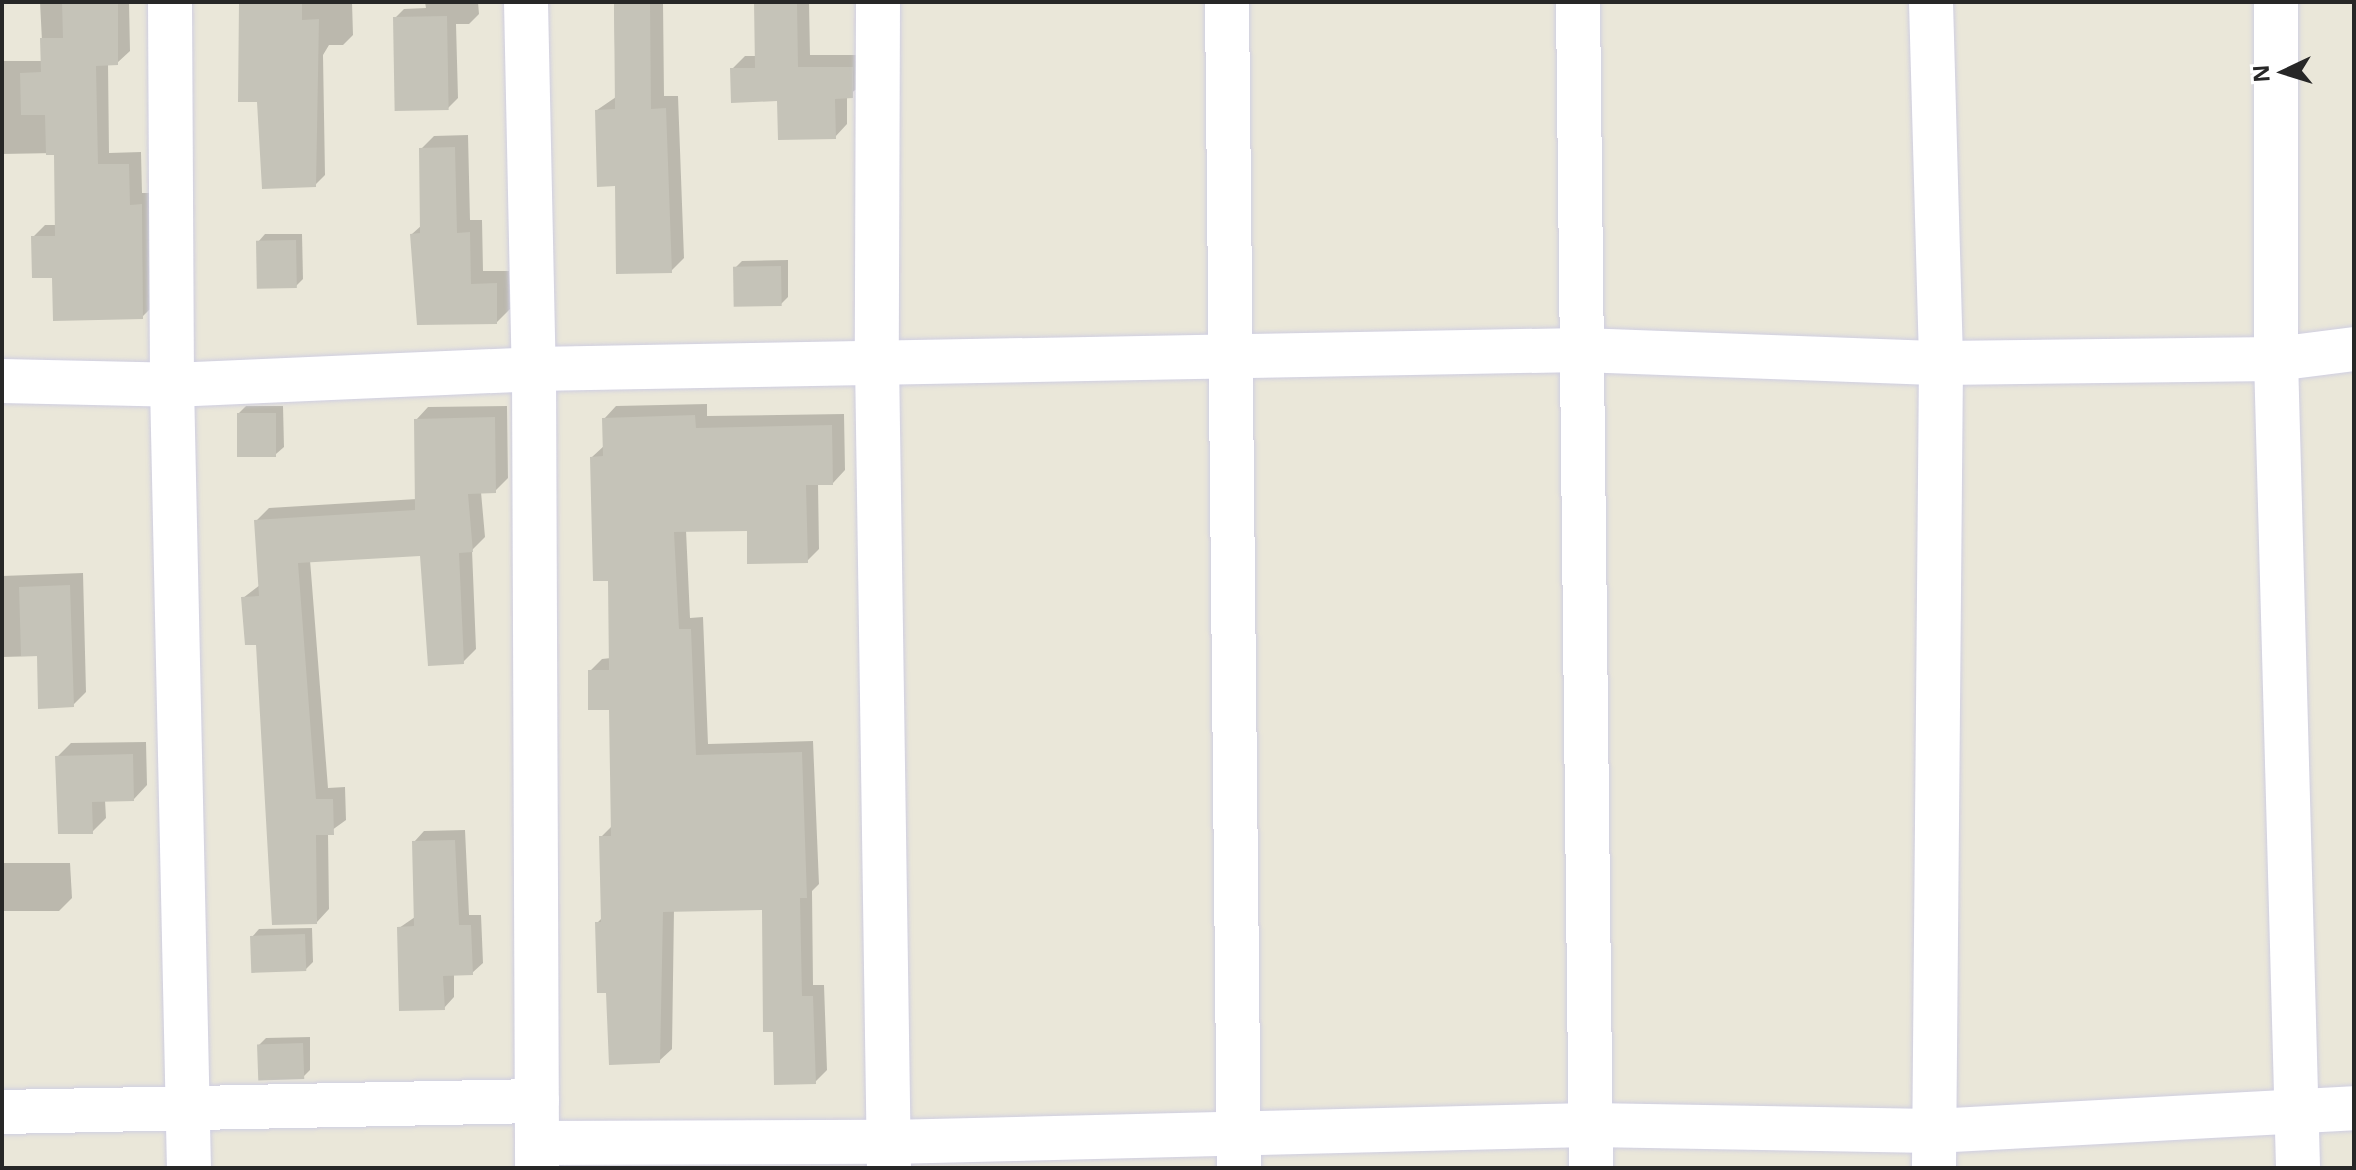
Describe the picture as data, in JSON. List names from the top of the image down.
{
  "north": "left"
}
